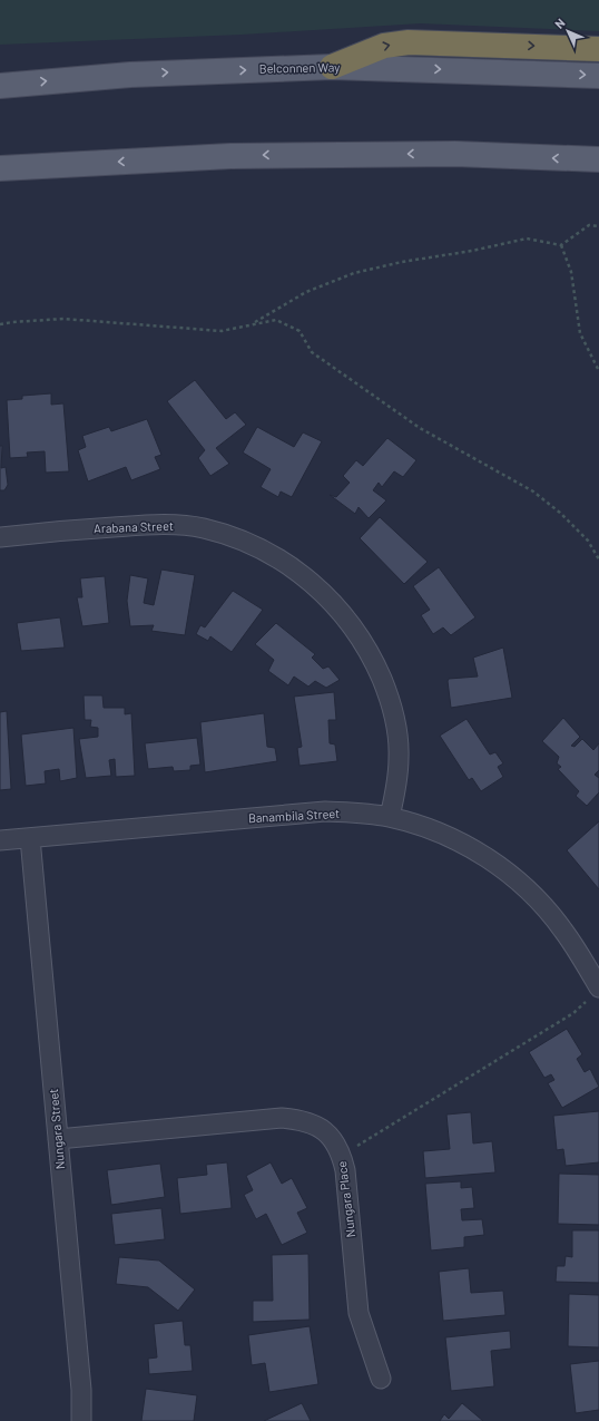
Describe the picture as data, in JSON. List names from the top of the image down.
{
  "streets": {
    "main road": ["Belconnen Way"],
    "street": [
      "Arabana Street",
      "Banambila Street",
      "Nungara Street",
      "Nungara Place"
    ]
  },
  "crossings": [
    ["Arabana Street", "Banambila Street"],
    ["Banambila Street", "Nungara Street"],
    ["Nungara Street", "Nungara Place"]
  ],
  "north": "top left"
}
